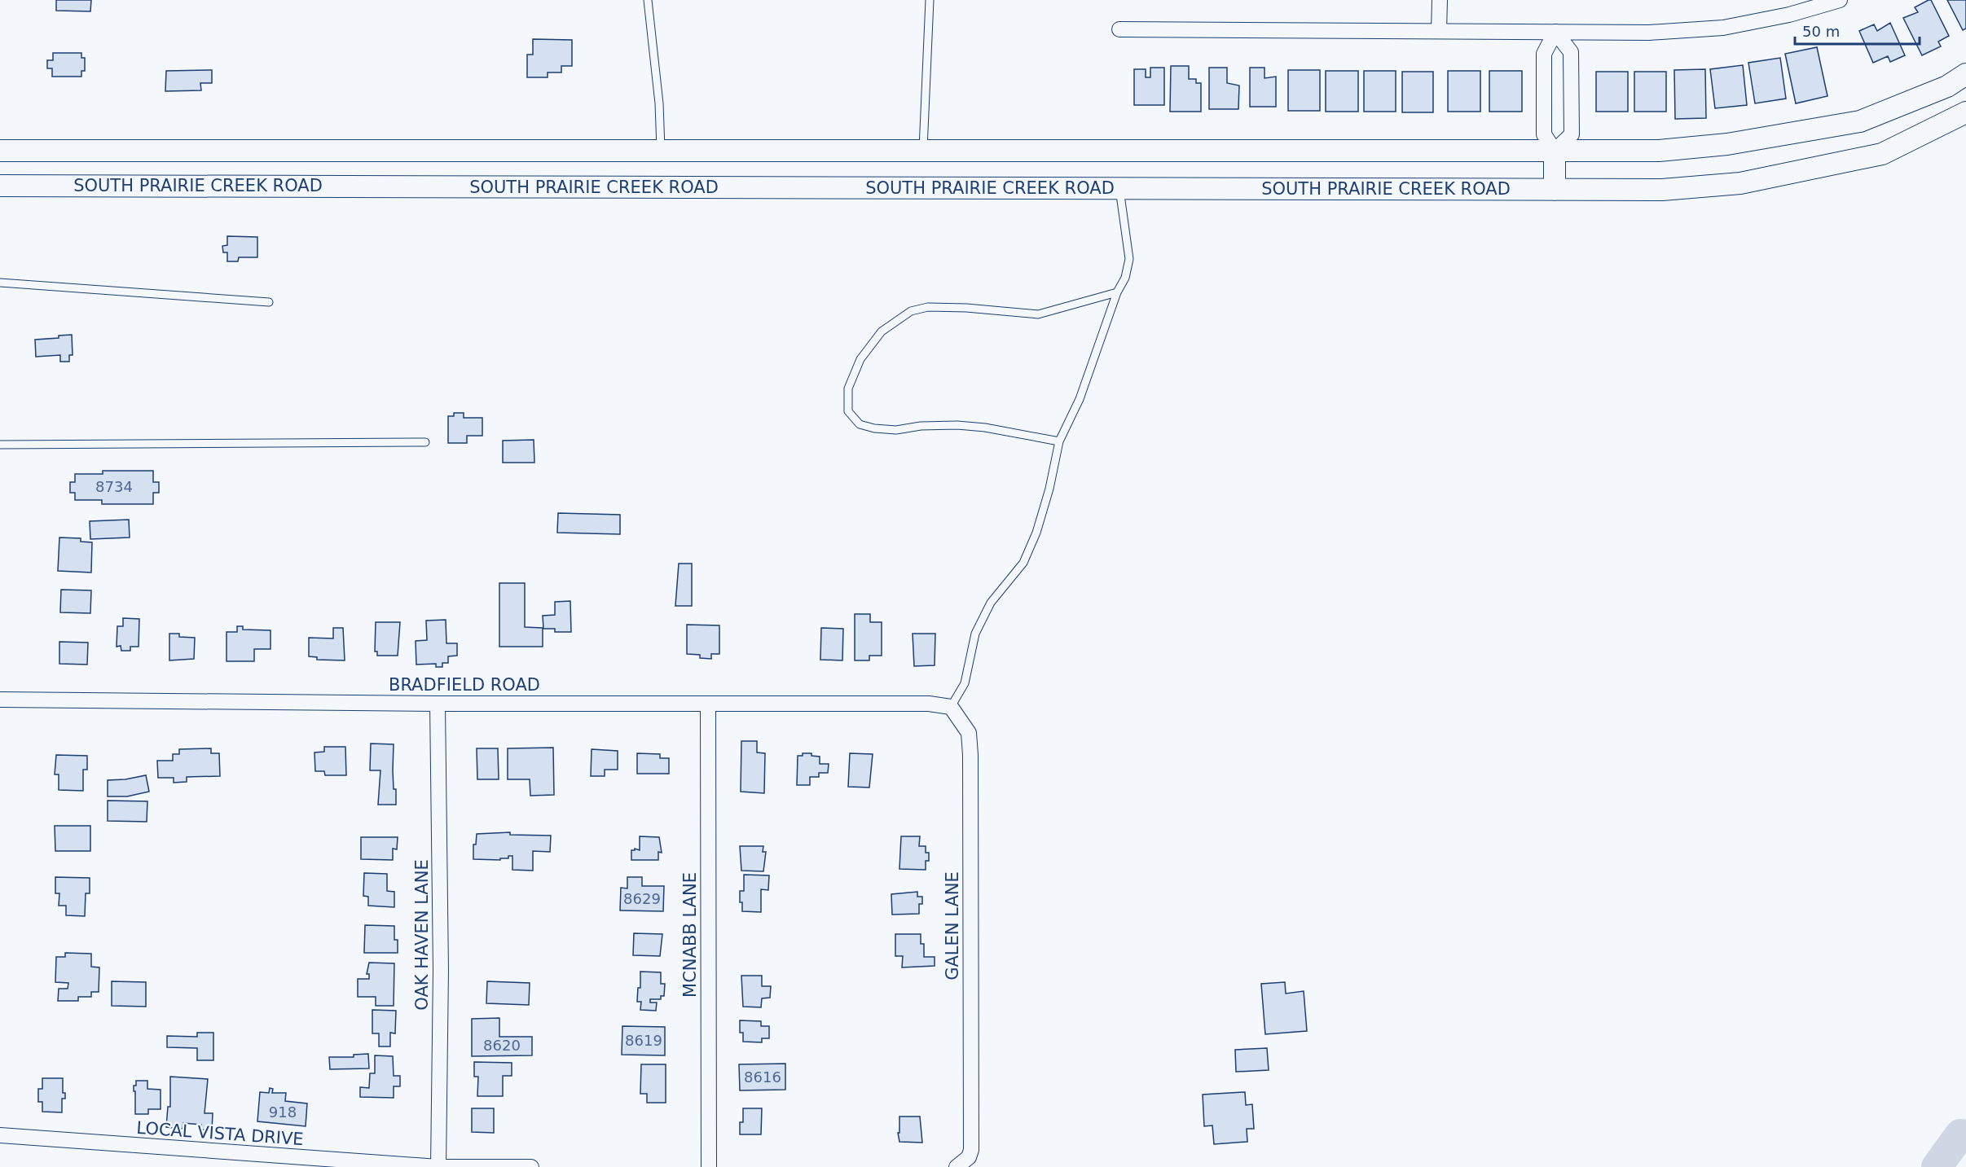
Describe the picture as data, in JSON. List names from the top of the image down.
{
  "streets": {
    "main road": ["SOUTH PRAIRIE CREEK ROAD"],
    "street": [
      "BRADFIELD ROAD",
      "GALEN LANE",
      "OAK HAVEN LANE",
      "MCNABB LANE",
      "LOCAL VISTA DRIVE"
    ]
  },
  "crossings": [
    ["BRADFIELD ROAD", "GALEN LANE"],
    ["BRADFIELD ROAD", "OAK HAVEN LANE"],
    ["BRADFIELD ROAD", "MCNABB LANE"],
    ["OAK HAVEN LANE", "LOCAL VISTA DRIVE"]
  ],
  "house_numbers": [
    "8734",
    "8629",
    "8619",
    "8620",
    "8616",
    "918"
  ],
  "scale_bar": "50 m"
}
